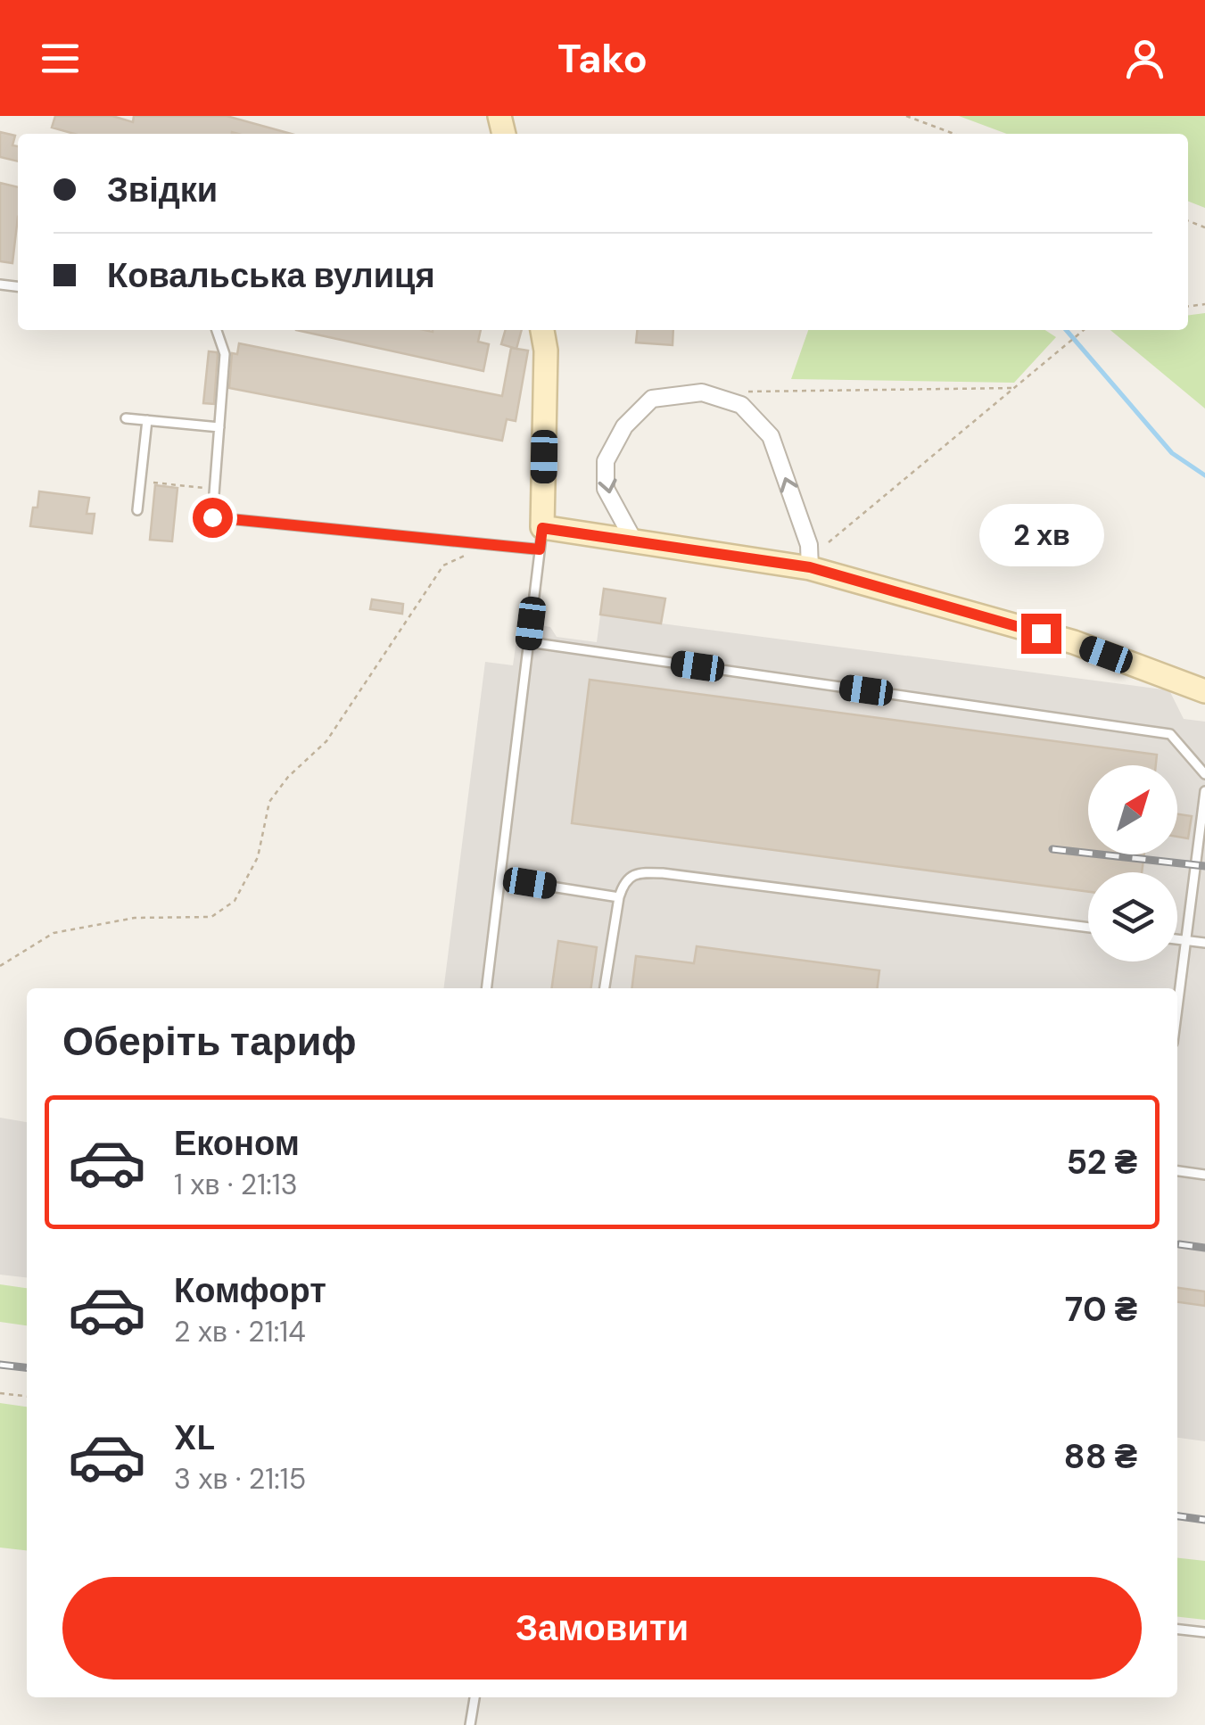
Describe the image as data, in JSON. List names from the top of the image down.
{
  "north": "top right",
  "page": {
    "header": "Tako",
    "banner": ["Звідки", "Ковальська вулиця"],
    "bubble": "2 хв",
    "heading": "Оберіть тариф",
    "list": [
      {
        "name": "Економ",
        "note": "1 хв · 21:13",
        "value": "52 ₴"
      },
      {
        "name": "Комфорт",
        "note": "2 хв · 21:14",
        "value": "70 ₴"
      },
      {
        "name": "XL",
        "note": "3 хв · 21:15",
        "value": "88 ₴"
      }
    ],
    "buttons": "Замовити"
  }
}
